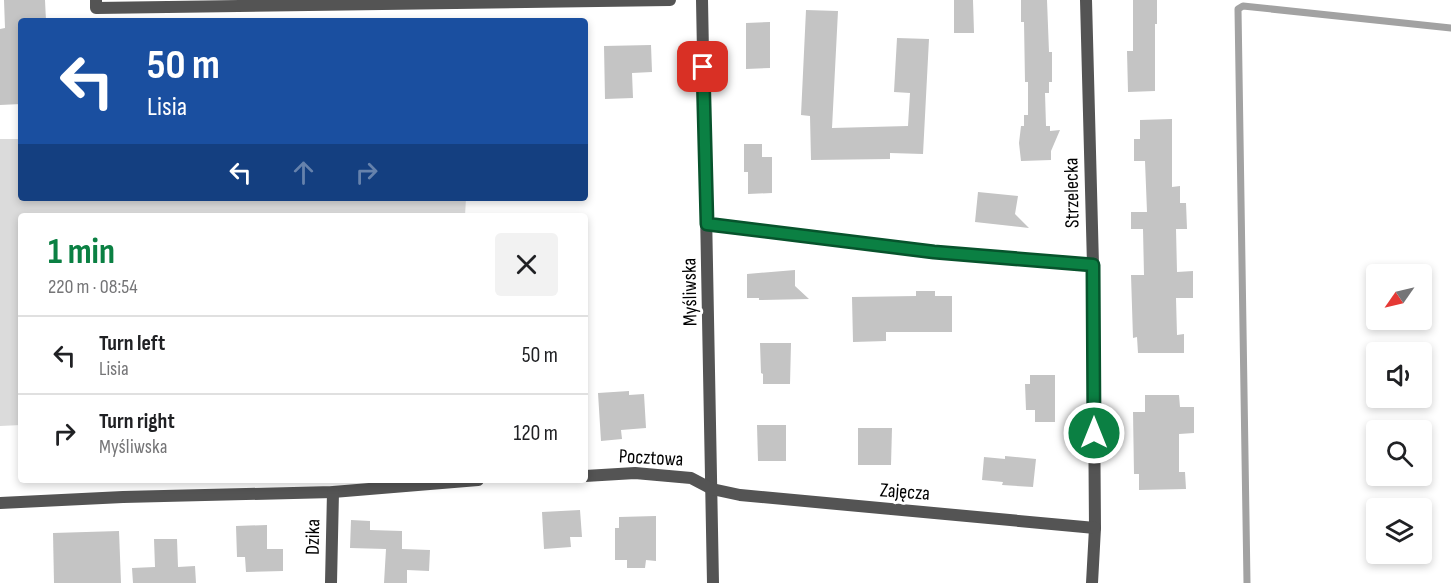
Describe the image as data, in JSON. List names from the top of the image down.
{
  "streets": {
    "street": [
      "Strzelecka",
      "Myśliwska",
      "Pocztowa",
      "Zajęcza",
      "Dzika"
    ]
  },
  "crossings": [
    ["Strzelecka", "Zajęcza"],
    ["Myśliwska", "Pocztowa"],
    ["Myśliwska", "Zajęcza"],
    ["Pocztowa", "Zajęcza"]
  ],
  "north": "bottom left",
  "page": {
    "turn": ["50 m", "Lisia"],
    "heading": ["1 min", "220 m · 08:54"],
    "list": [
      {
        "name": "Turn left",
        "note": "Lisia",
        "value": "50 m"
      },
      {
        "name": "Turn right",
        "note": "Myśliwska",
        "value": "120 m"
      }
    ]
  }
}
